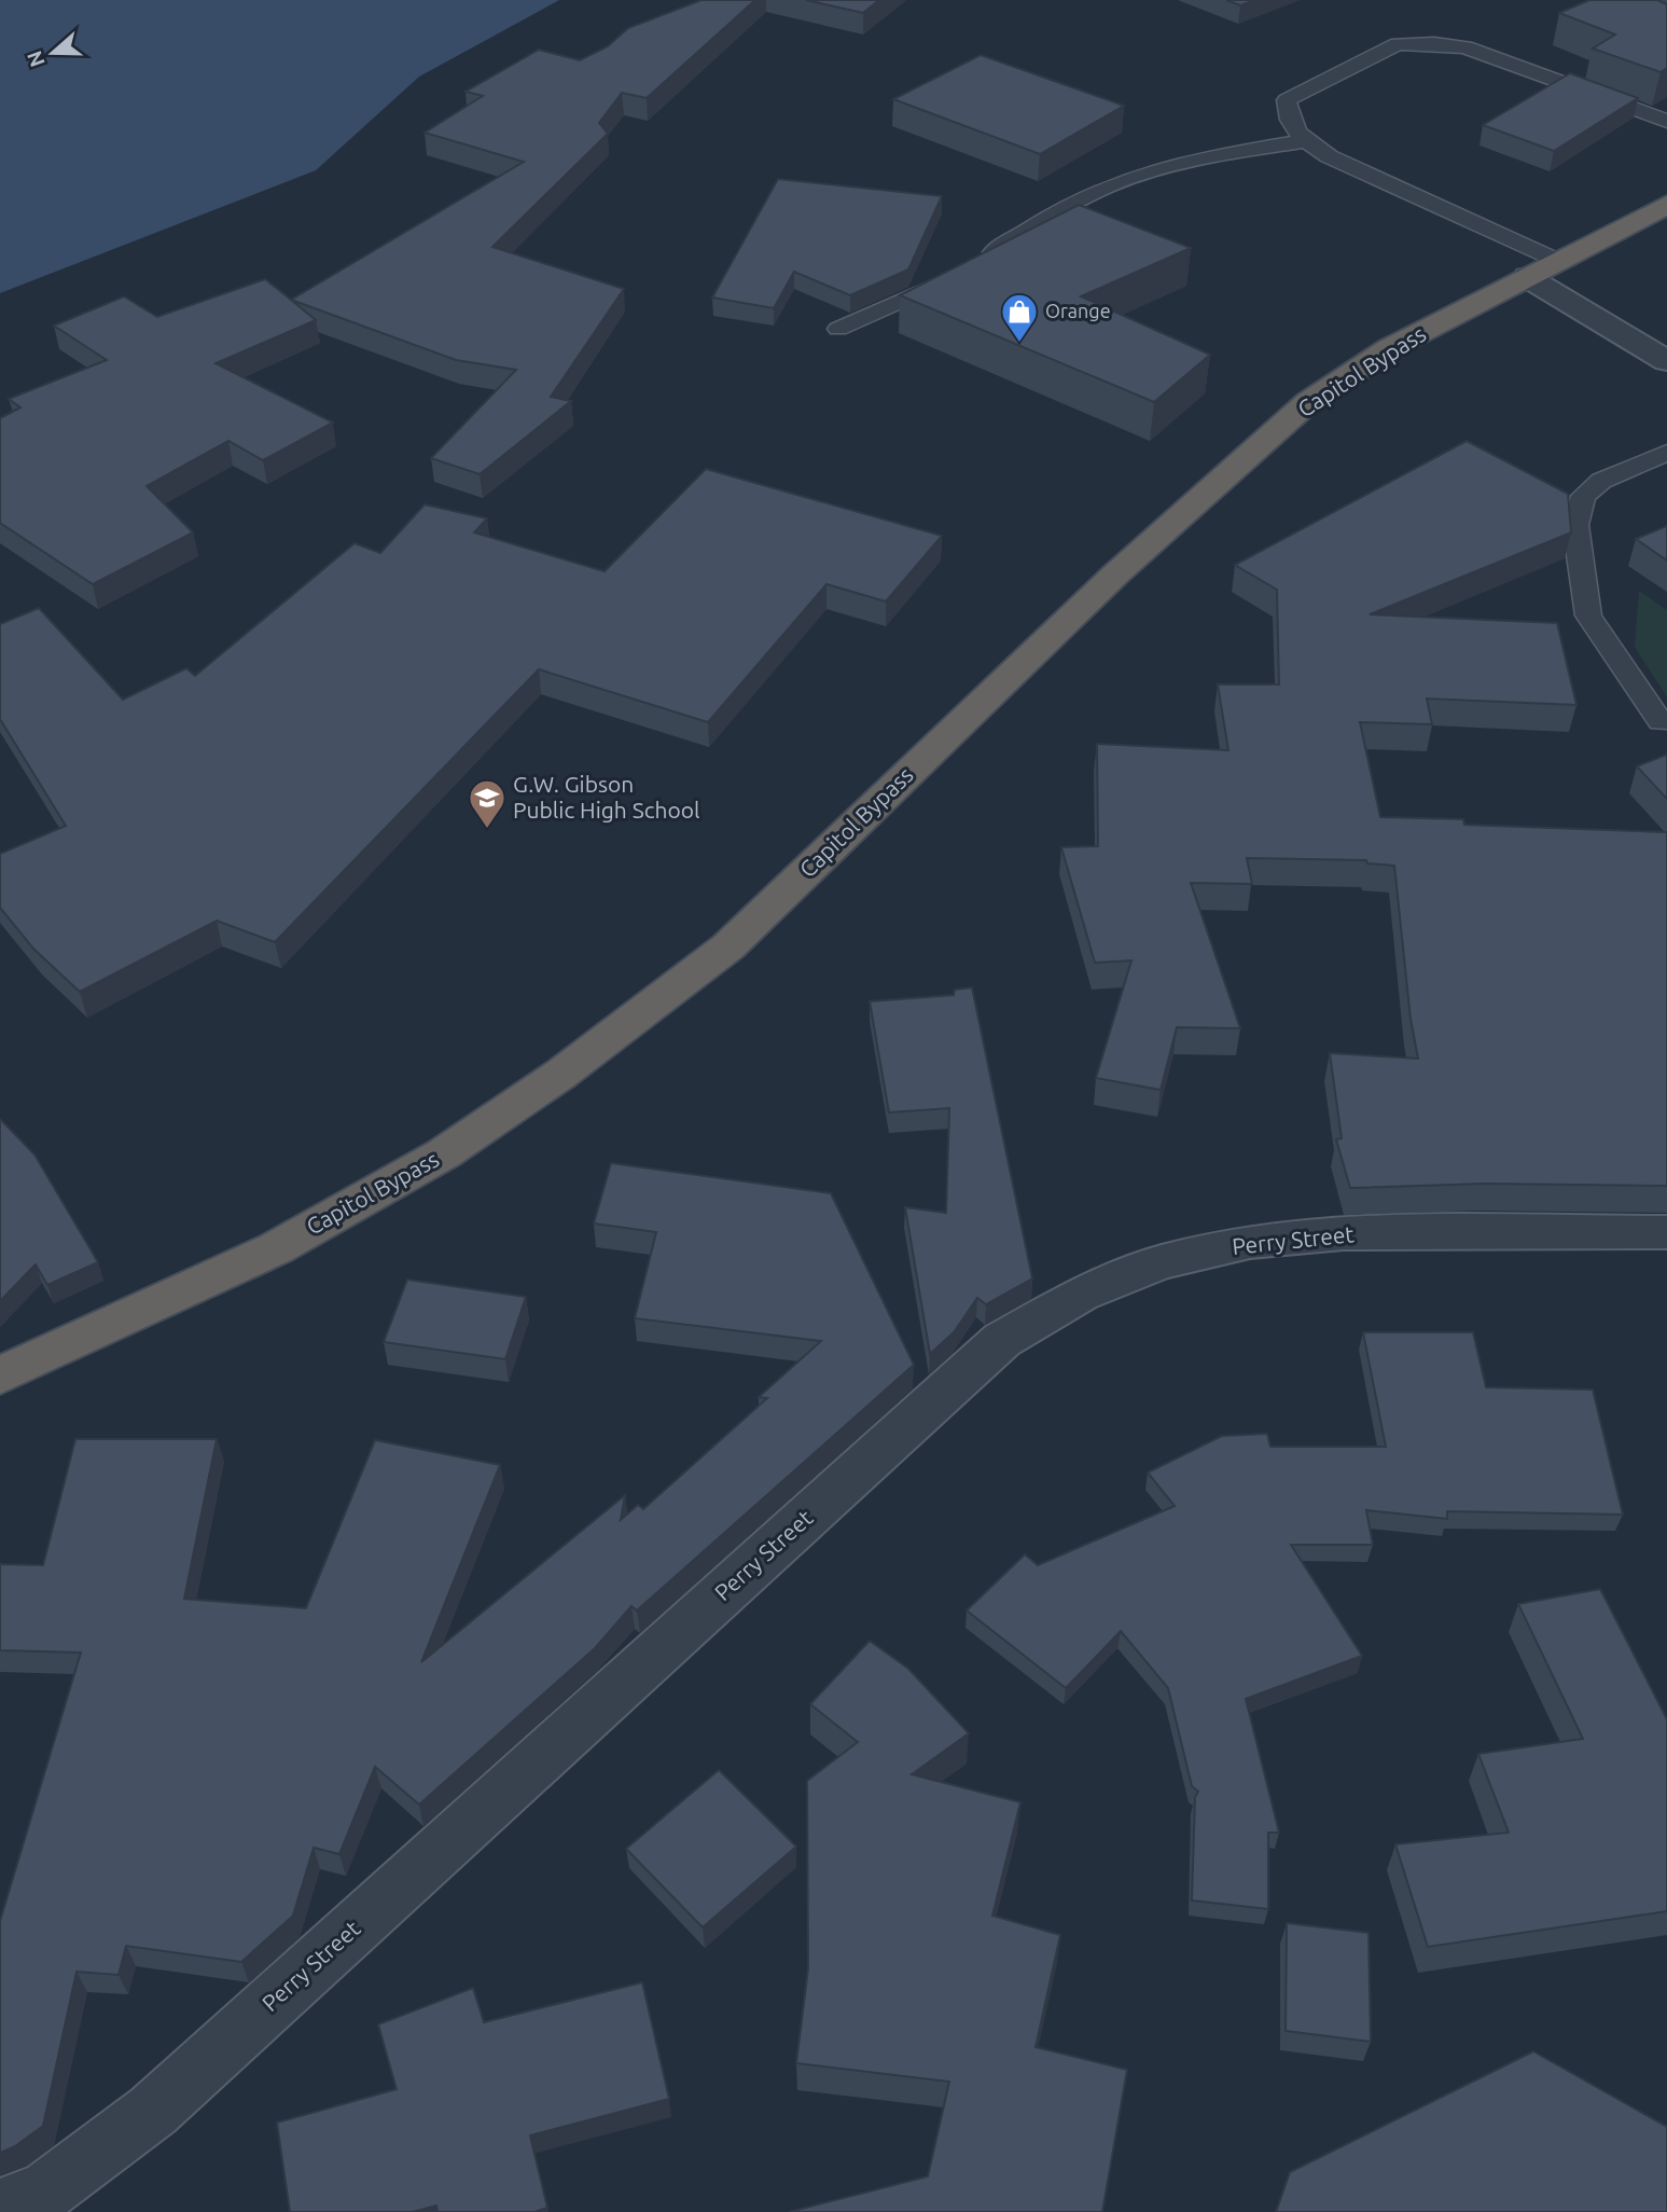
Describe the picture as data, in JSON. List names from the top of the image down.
{
  "streets": {
    "highway": ["Capitol Bypass"],
    "street": ["Perry Street"]
  },
  "places": {
    "shop": ["Orange"],
    "school or university": ["G.W. Gibson Public High School"]
  },
  "north": "left"
}
